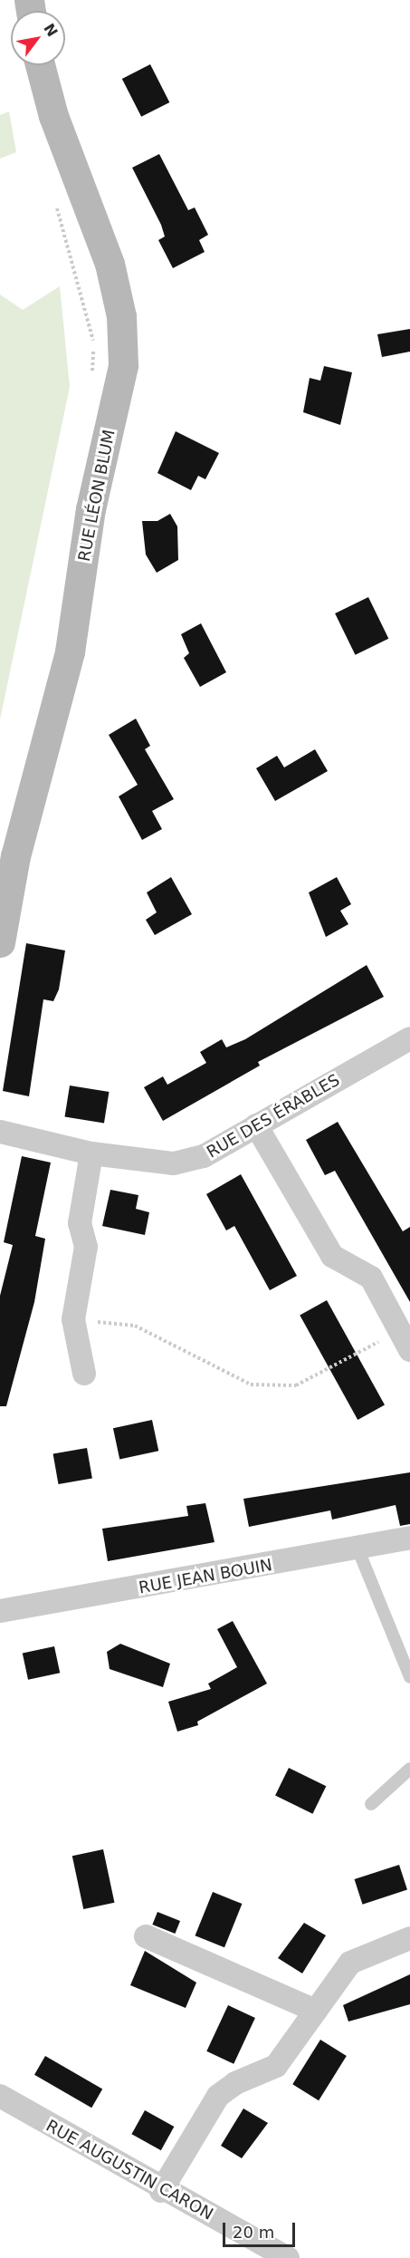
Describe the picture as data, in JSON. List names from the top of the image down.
{
  "streets": {
    "street": [
      "RUE LÉON BLUM",
      "RUE DES ÉRABLES",
      "RUE JEAN BOUIN",
      "RUE AUGUSTIN CARON"
    ]
  },
  "scale_bar": "20 m",
  "north": "top right"
}
